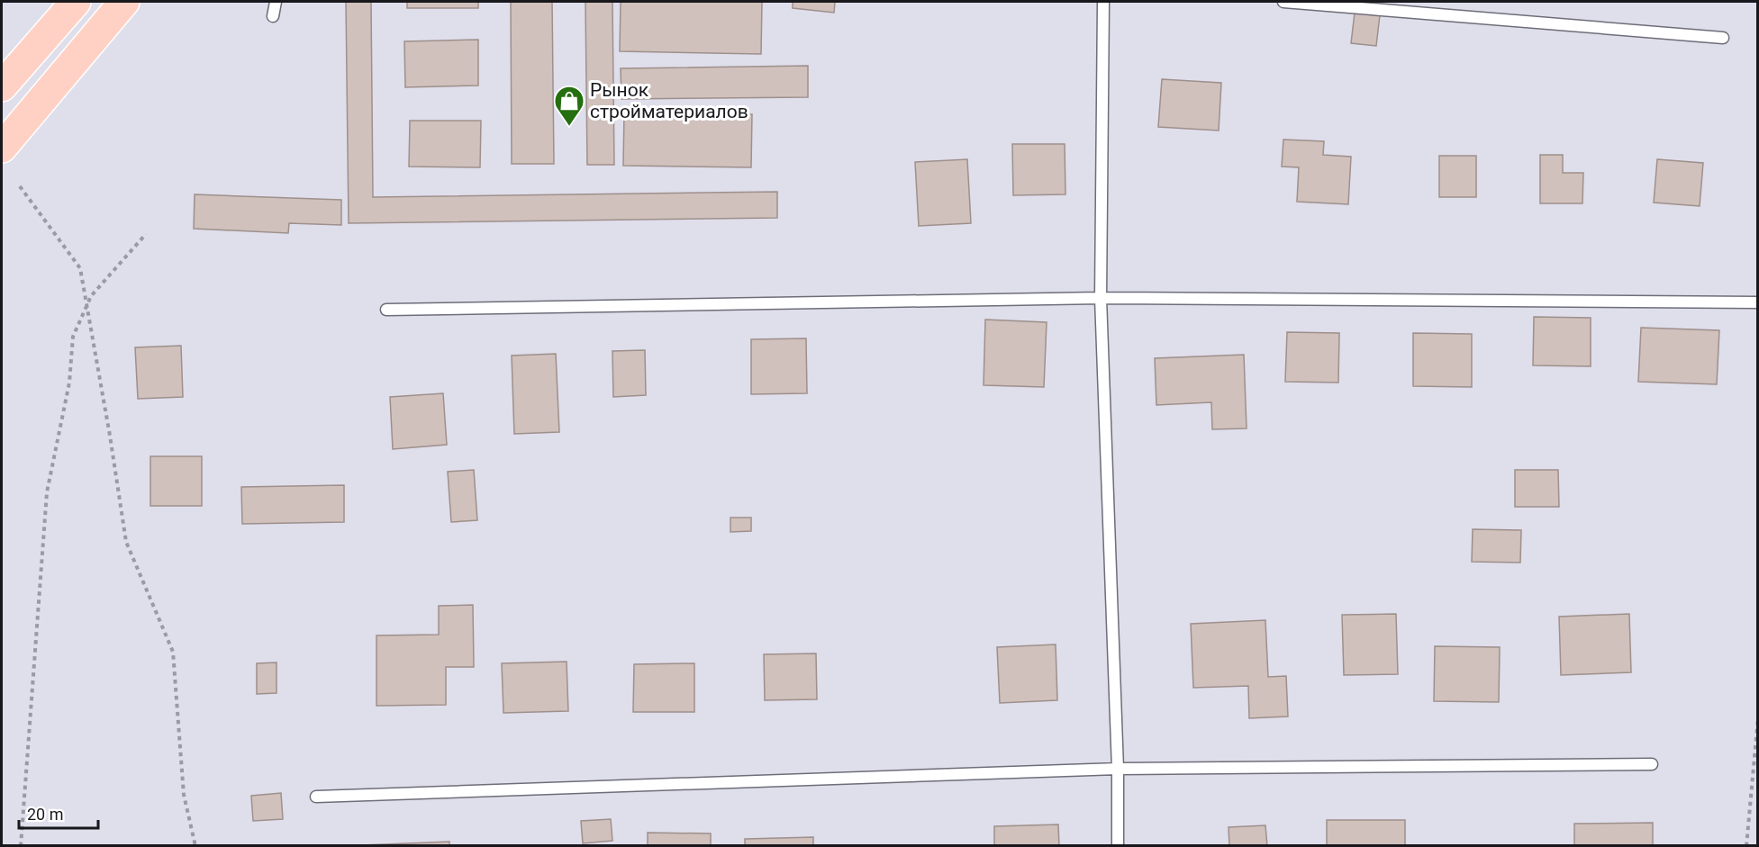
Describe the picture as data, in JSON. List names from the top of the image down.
{
  "places": {
    "shop": ["Рынок стройматериалов"]
  },
  "scale_bar": "20 m"
}
